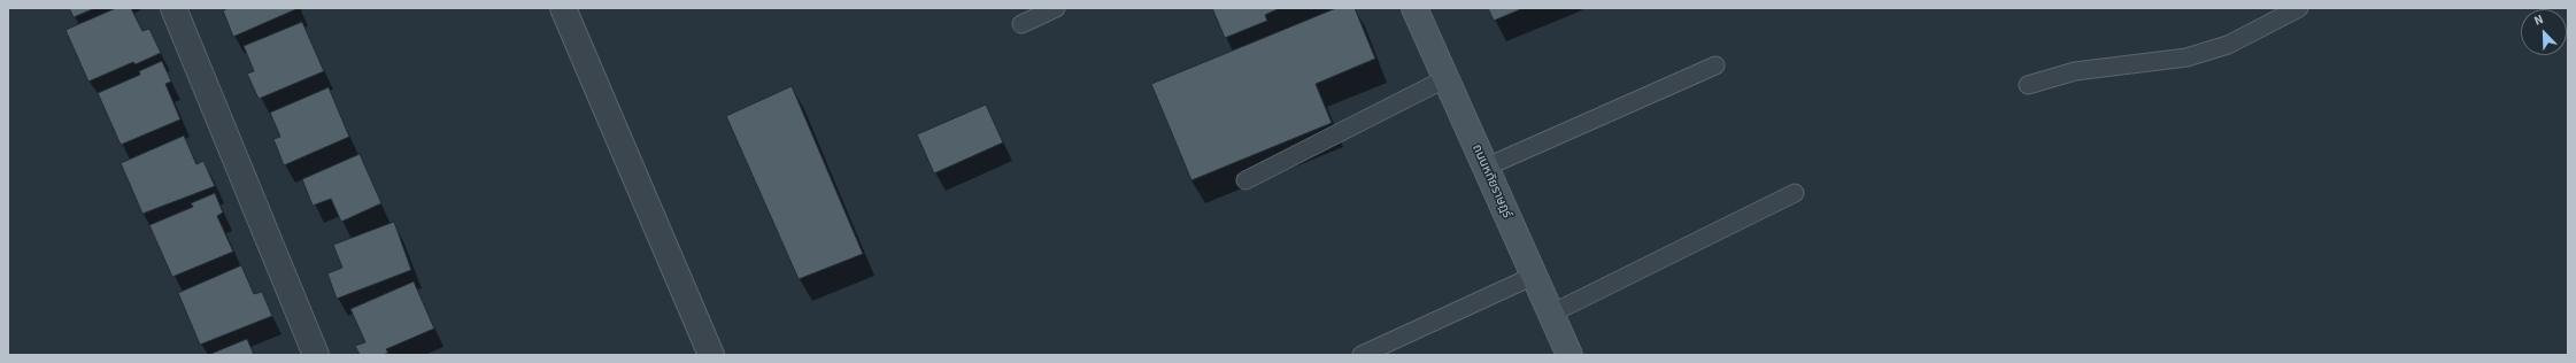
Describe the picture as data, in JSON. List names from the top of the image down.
{
  "streets": {
    "main road": ["ถนนหทัยราษฎร์"]
  },
  "north": "top left"
}
